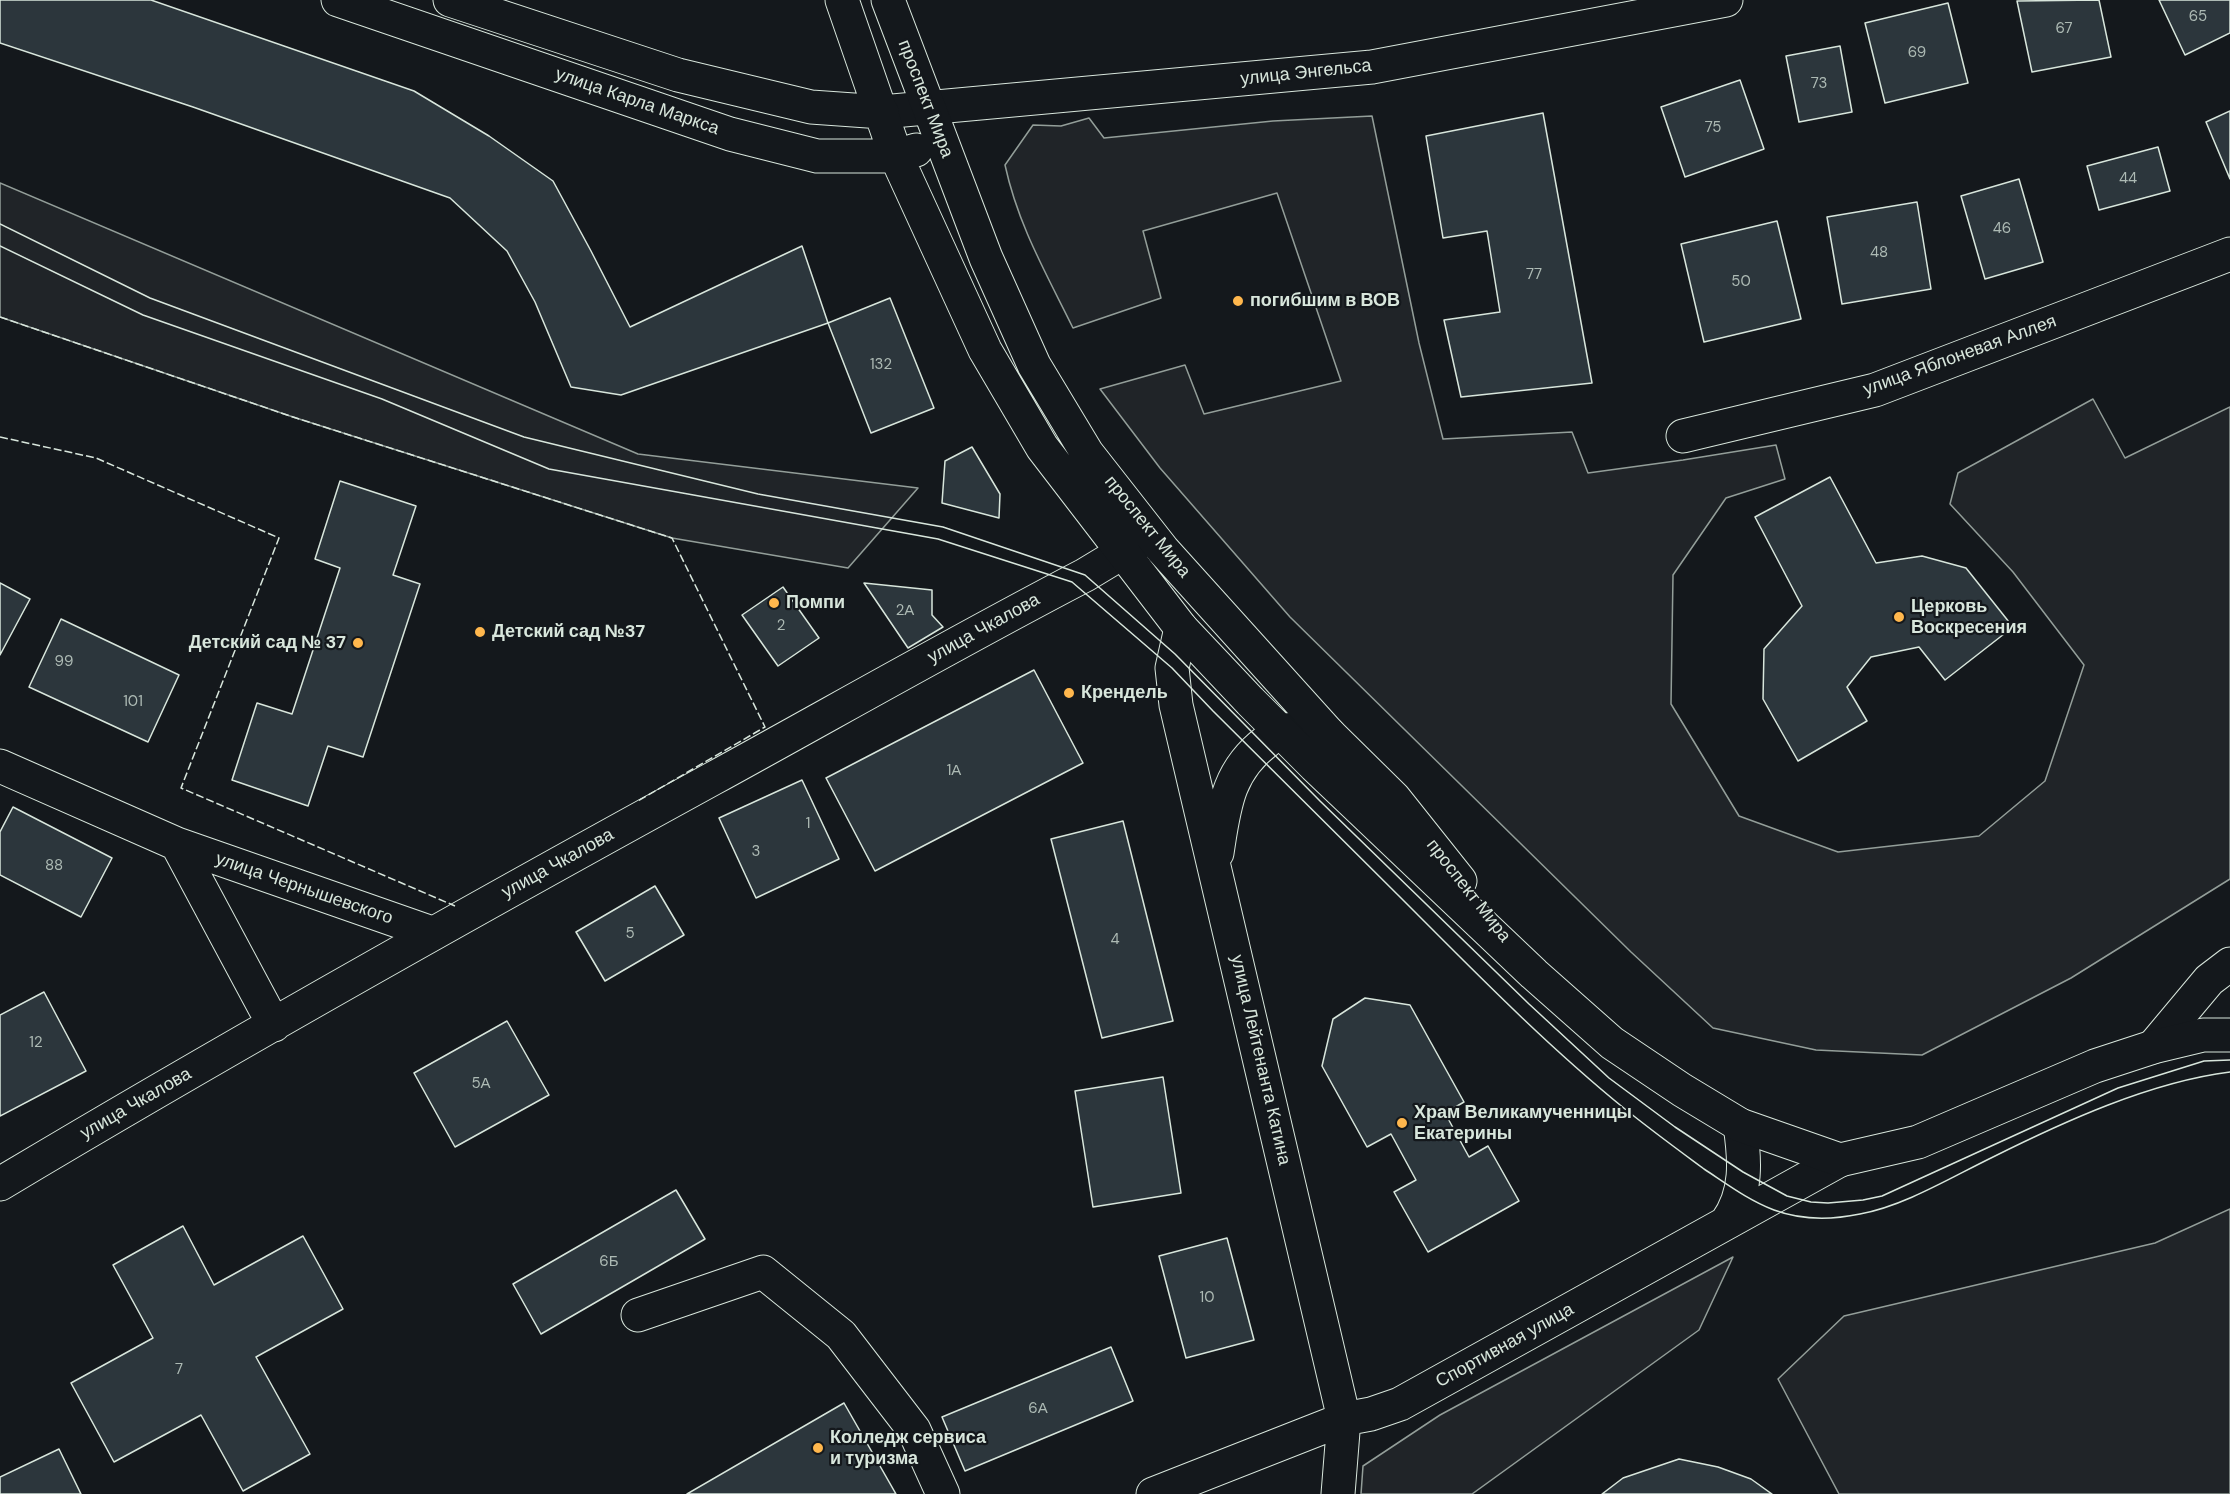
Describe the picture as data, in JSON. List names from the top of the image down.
{
  "streets": {
    "street": [
      "улица Энгельса",
      "проспект Мира",
      "улица Карла Маркса",
      "улица Яблоневая Аллея",
      "улица Чкалова",
      "улица Чернышевского",
      "улица Лейтенанта Катина",
      "Спортивная улица"
    ]
  },
  "crossings": [
    ["улица Энгельса", "проспект Мира"],
    ["улица Энгельса", "улица Карла Маркса"],
    ["проспект Мира", "улица Карла Маркса"],
    ["проспект Мира", "улица Чкалова"],
    ["проспект Мира", "улица Лейтенанта Катина"],
    ["улица Чкалова", "улица Чернышевского"],
    ["улица Лейтенанта Катина", "Спортивная улица"]
  ],
  "places": [
    "погибшим в ВОВ",
    "Помпи",
    "Церковь Воскресения",
    "Детский сад №37",
    "Детский сад № 37",
    "Крендель",
    "Храм Великамученницы Екатерины",
    "Колледж сервиса и туризма"
  ],
  "house_numbers": [
    "65",
    "67",
    "69",
    "73",
    "75",
    "44",
    "46",
    "48",
    "77",
    "50",
    "132",
    "2А",
    "2",
    "99",
    "101",
    "1А",
    "1",
    "3",
    "88",
    "5",
    "4",
    "12",
    "5А",
    "6Б",
    "10",
    "7",
    "6А"
  ]
}
